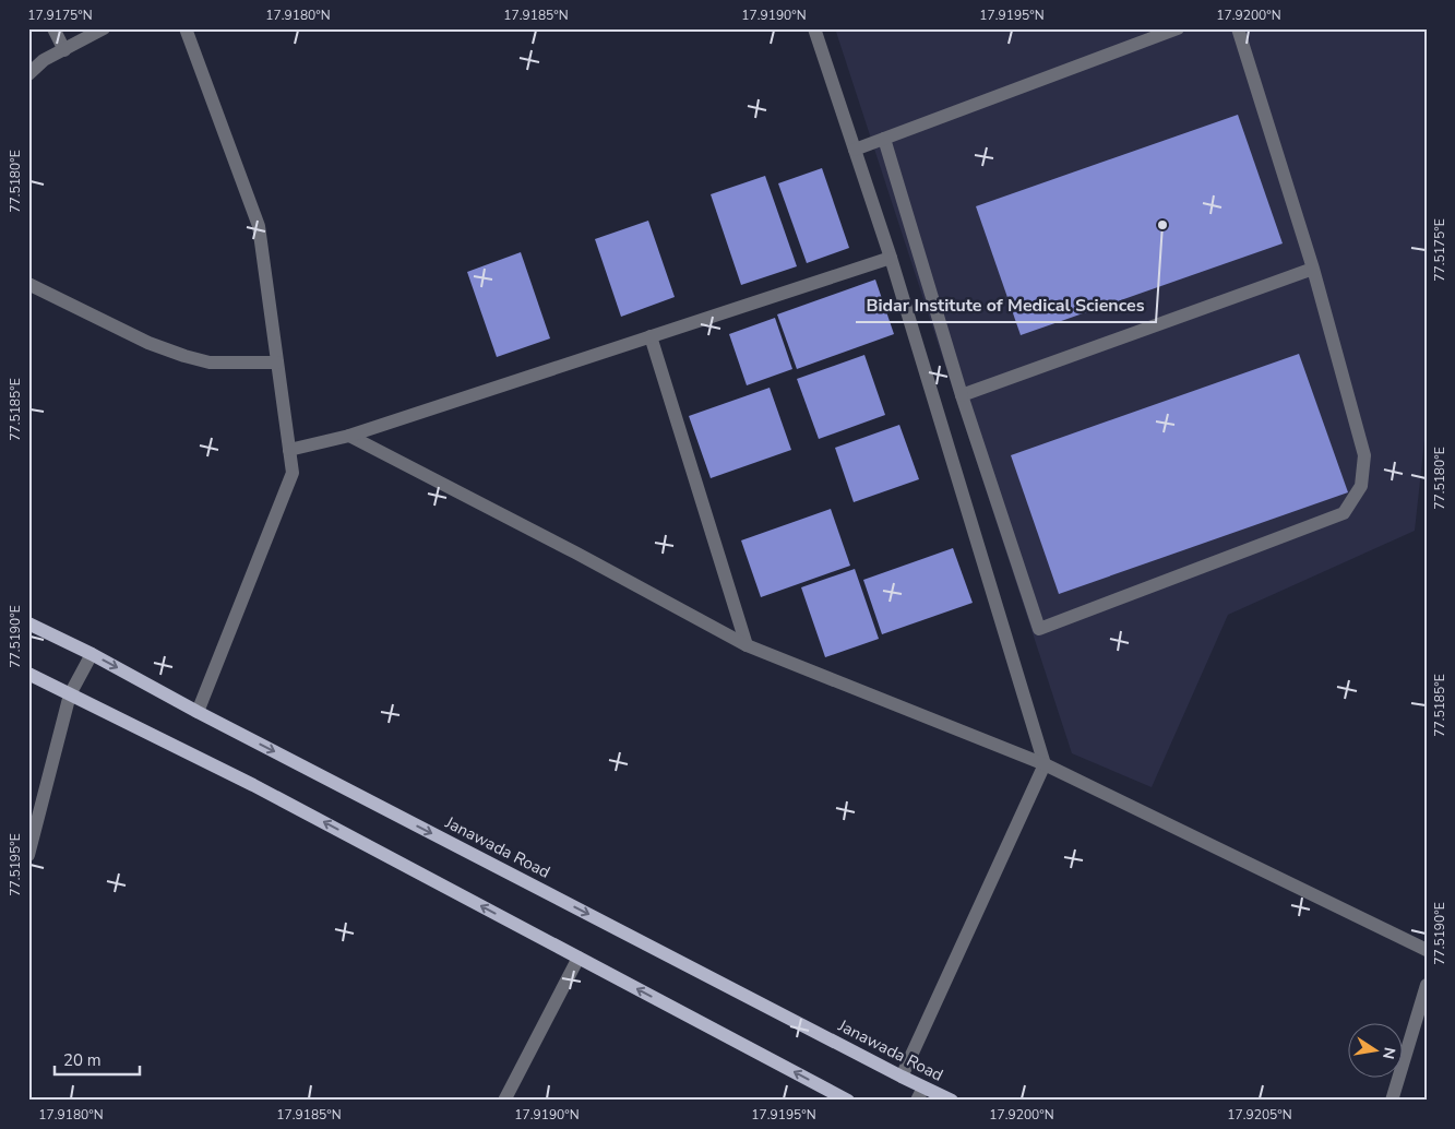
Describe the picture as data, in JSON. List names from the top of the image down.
{
  "streets": {
    "main road": ["Janawada Road"]
  },
  "places": ["Bidar Institute of Medical Sciences"],
  "scale_bar": "20 m",
  "north": "right",
  "coordinates": [
    "17.9175°N",
    "17.9180°N",
    "17.9185°N",
    "17.9190°N",
    "17.9195°N",
    "17.9200°N",
    "77.5180°E",
    "77.5175°E",
    "77.5185°E",
    "77.5190°E",
    "77.5195°E",
    "17.9205°N"
  ]
}
